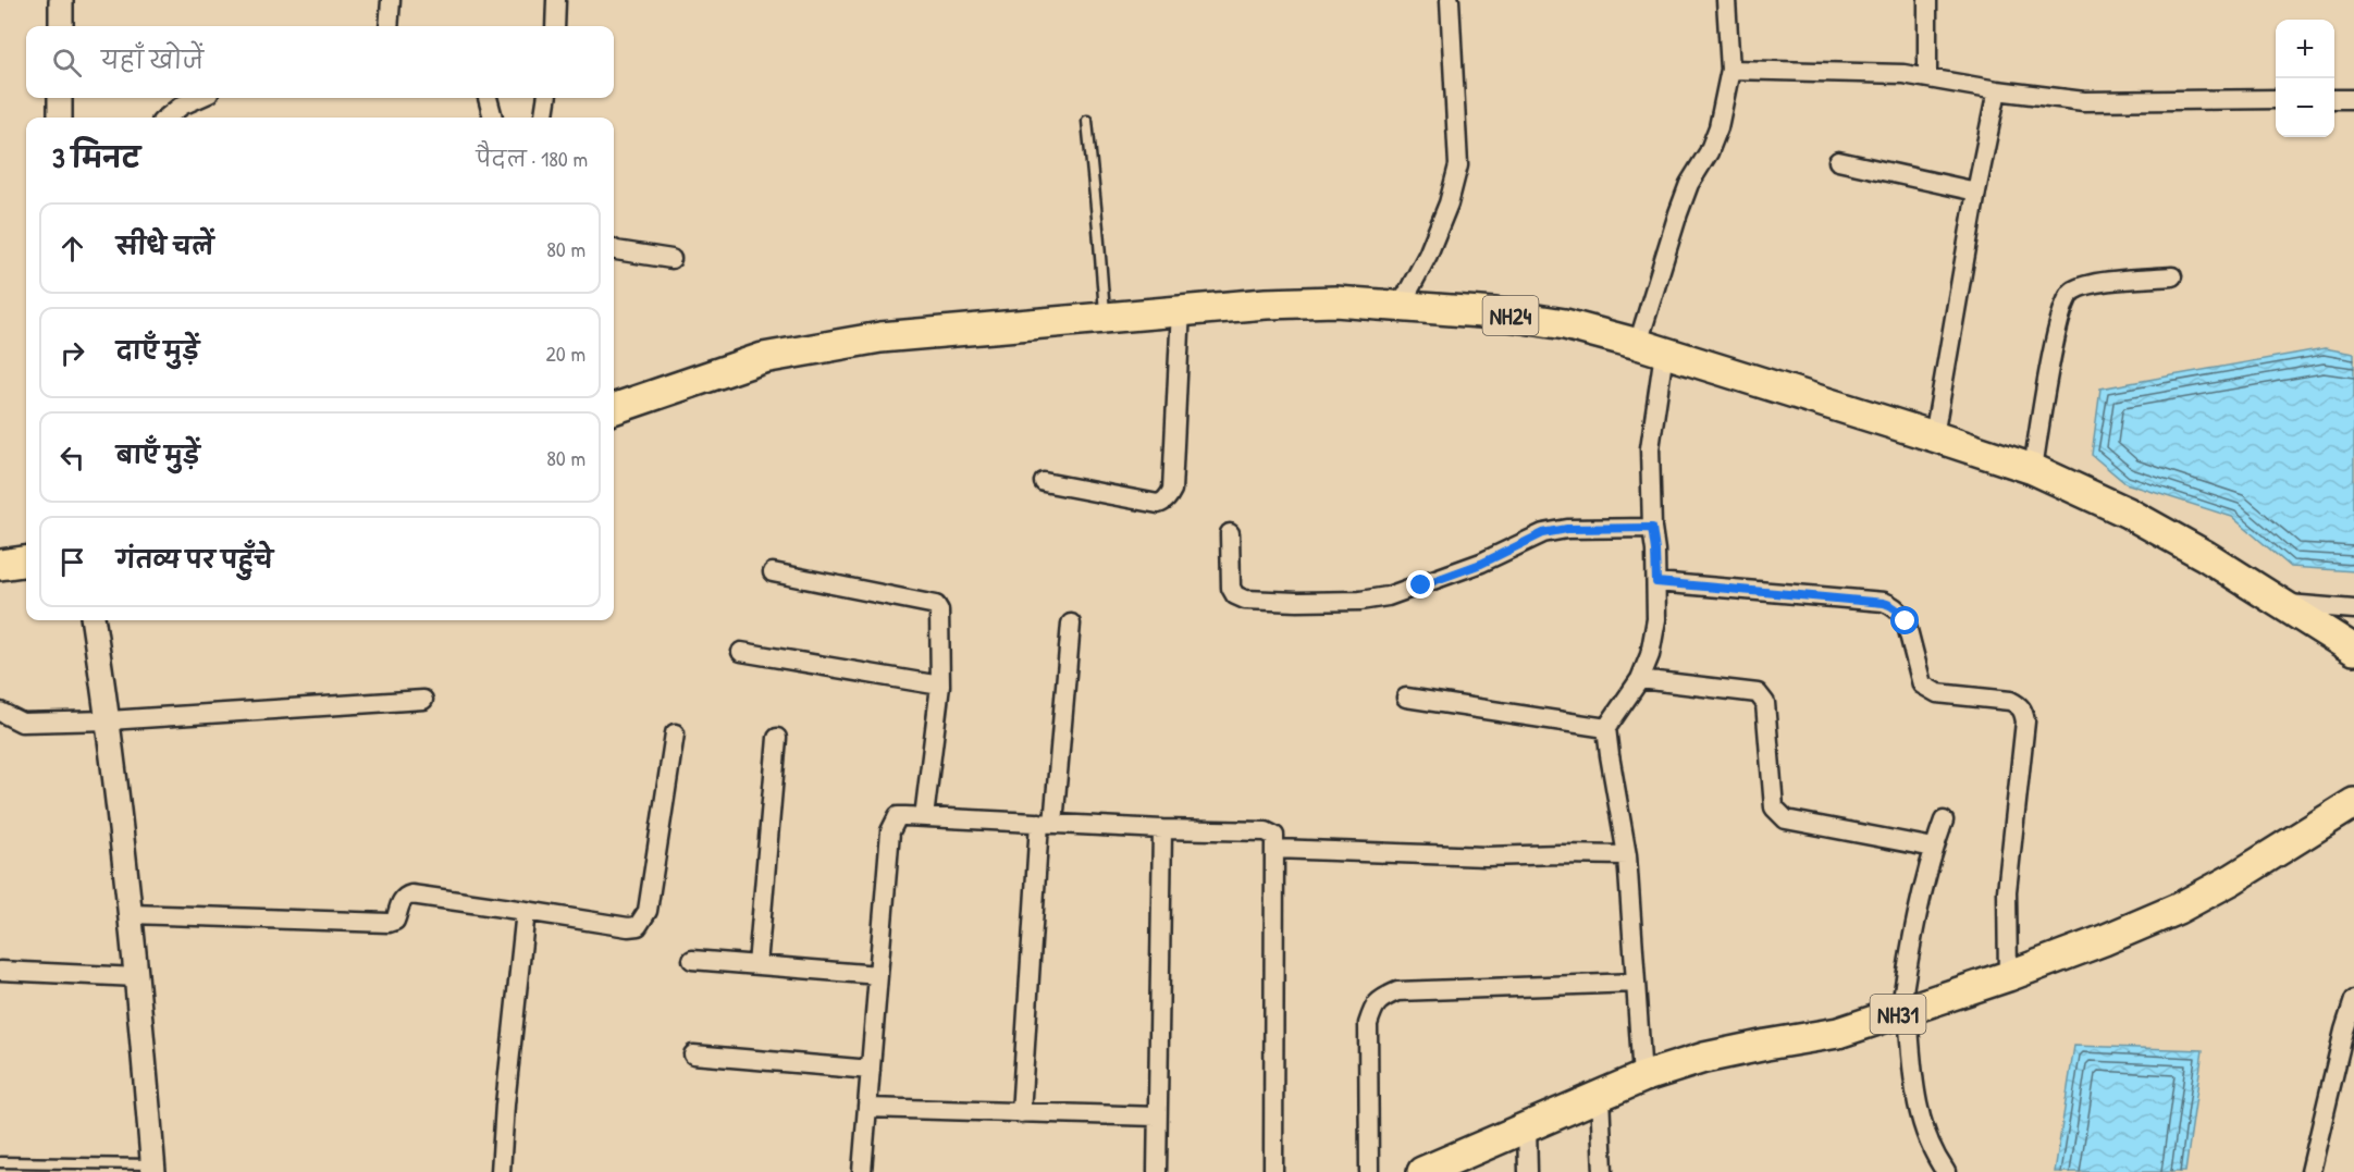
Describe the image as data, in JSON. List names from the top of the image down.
{
  "streets": {
    "highway": ["NH24", "NH31"]
  },
  "page": {
    "map_buttons": ["+", "−"],
    "search": "यहाँ खोजें",
    "heading": ["3 मिनट", "पैदल · 180 m"],
    "list": [
      ["सीधे चलें", "80 m"],
      ["दाएँ मुड़ें", "20 m"],
      ["बाएँ मुड़ें", "80 m"],
      "गंतव्य पर पहुँचे"
    ]
  }
}
